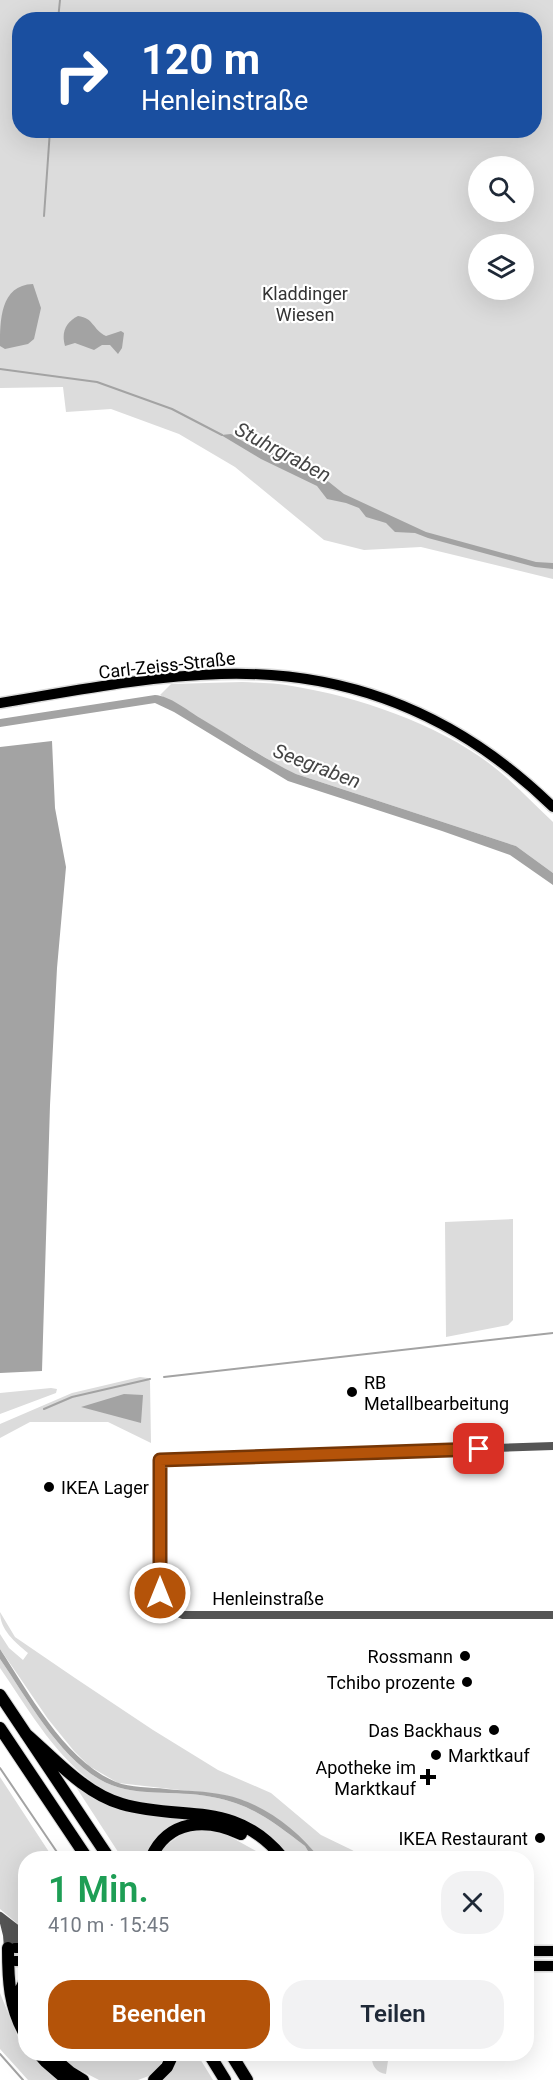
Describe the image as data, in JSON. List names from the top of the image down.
{
  "streets": {
    "main road": ["Carl-Zeiss-Straße"],
    "street": ["Henleinstraße"]
  },
  "water": ["Stuhrgraben", "Seegraben"],
  "parks": ["Kladdinger Wiesen"],
  "places": {
    "other": [
      "RB Metallbearbeitung",
      "IKEA Lager",
      "Rossmann",
      "Tchibo prozente",
      "Das Backhaus",
      "Marktkauf",
      "IKEA Restaurant"
    ],
    "health": ["Apotheke im Marktkauf"]
  },
  "page": {
    "turn": ["120 m", "Henleinstraße"],
    "heading": ["1 Min.", "410 m · 15:45"],
    "buttons": ["Beenden", "Teilen"]
  }
}
